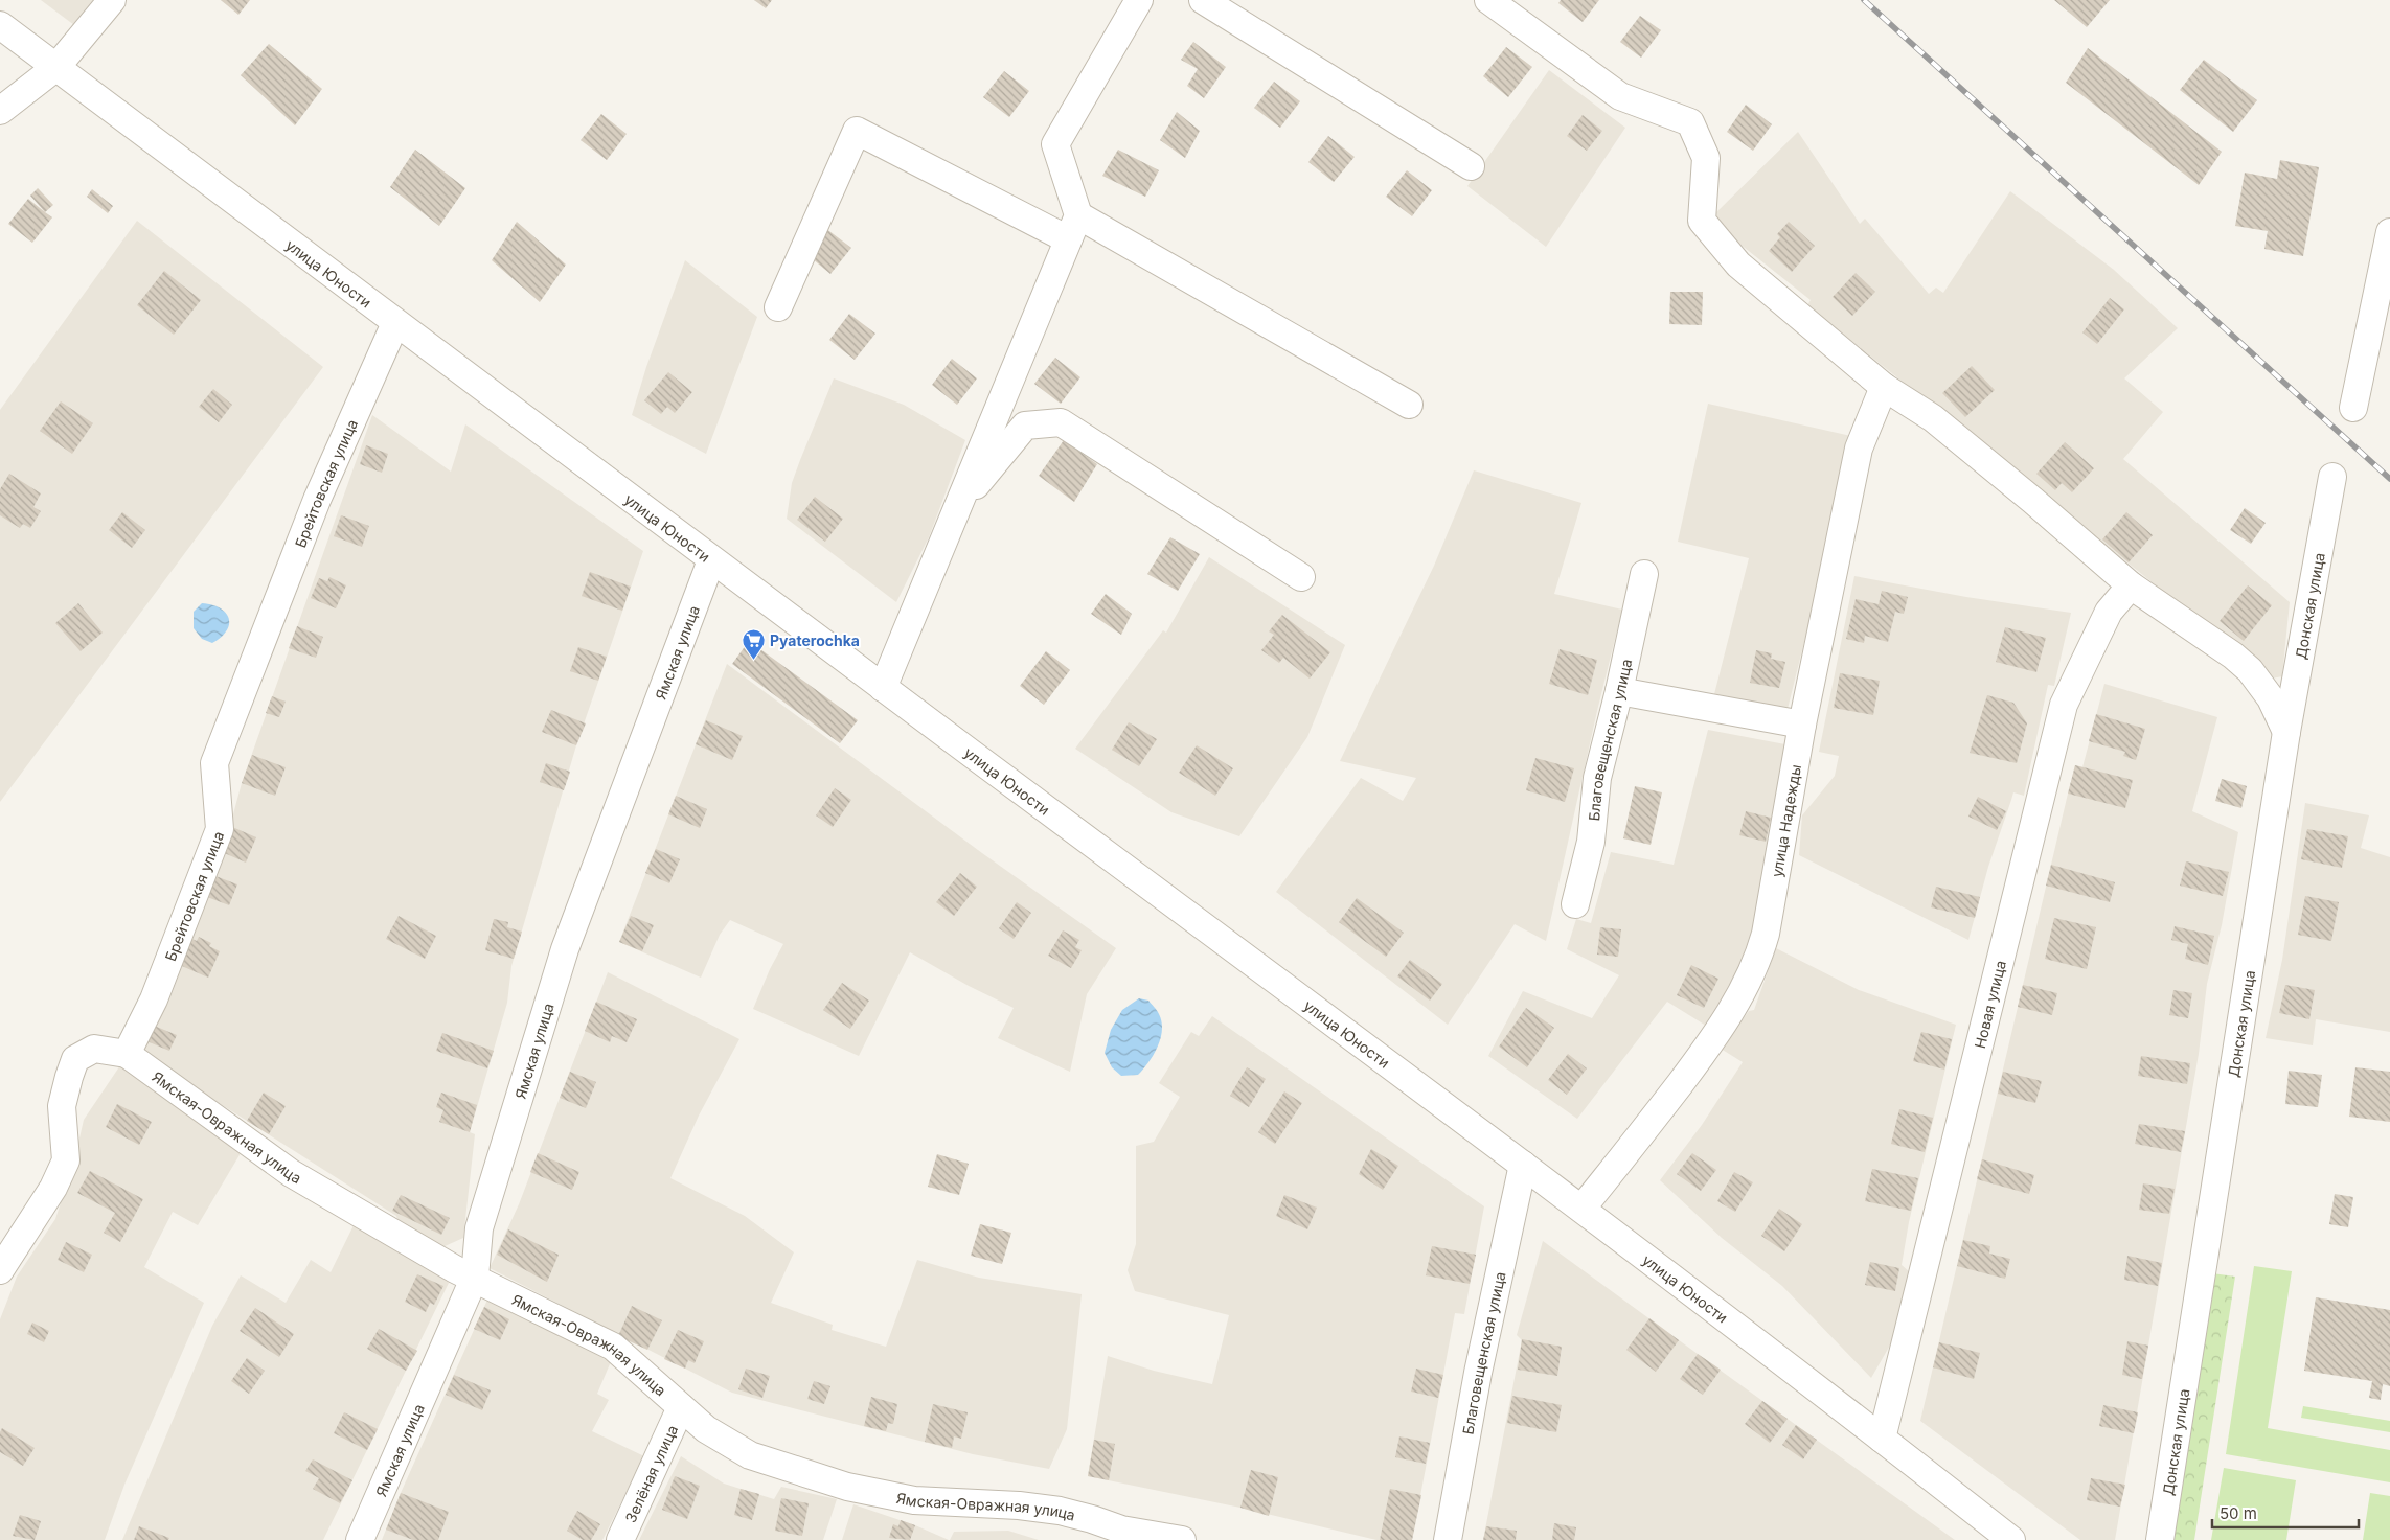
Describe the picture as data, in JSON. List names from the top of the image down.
{
  "streets": {
    "street": [
      "улица Юности",
      "Брейтовская улица",
      "Донская улица",
      "Ямская улица",
      "Благовещенская улица",
      "улица Надежды",
      "Новая улица",
      "Ямская-Овражная улица",
      "Зелёная улица"
    ]
  },
  "crossings": [
    ["улица Юности", "Брейтовская улица"],
    ["улица Юности", "Ямская улица"],
    ["улица Юности", "Благовещенская улица"],
    ["улица Юности", "улица Надежды"],
    ["улица Юности", "Новая улица"],
    ["Брейтовская улица", "Ямская-Овражная улица"],
    ["Ямская улица", "Ямская-Овражная улица"],
    ["Ямская-Овражная улица", "Зелёная улица"]
  ],
  "places": {
    "supermarket": ["Pyaterochka"]
  },
  "scale_bar": "50 m"
}
